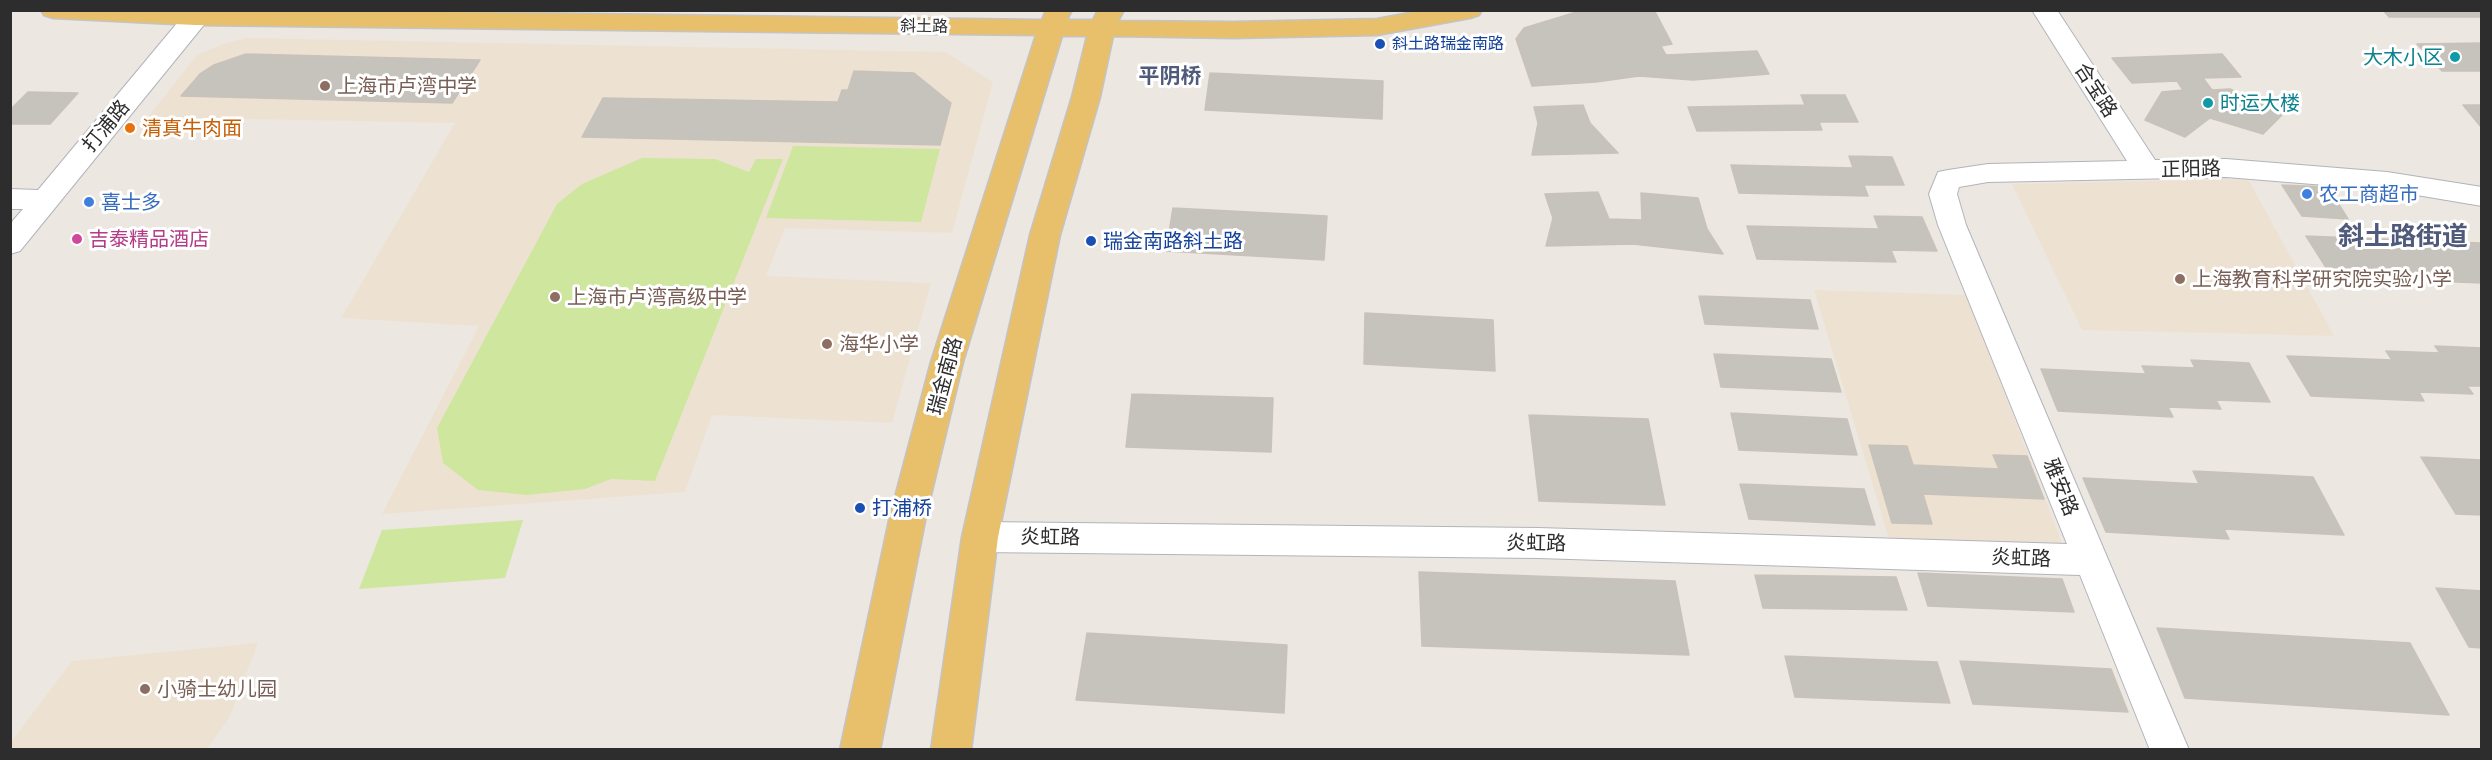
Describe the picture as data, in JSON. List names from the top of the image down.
{
  "streets": {
    "main road": ["斜土路", "瑞金南路"],
    "street": [
      "合宝路",
      "打浦路",
      "正阳路",
      "雅安路",
      "炎虹路"
    ]
  },
  "crossings": [
    ["斜土路", "打浦路"],
    ["斜土路", "瑞金南路"],
    ["合宝路", "正阳路"],
    ["正阳路", "雅安路"],
    ["雅安路", "炎虹路"]
  ],
  "districts": ["平阴桥", "斜土路街道"],
  "places": [
    "斜土路瑞金南路",
    "大木小区",
    "上海市卢湾中学",
    "时运大楼",
    "清真牛肉面",
    "农工商超市",
    "喜士多",
    "吉泰精品酒店",
    "瑞金南路斜土路",
    "上海教育科学研究院实验小学",
    "上海市卢湾高级中学",
    "海华小学",
    "打浦桥",
    "小骑士幼儿园"
  ]
}
